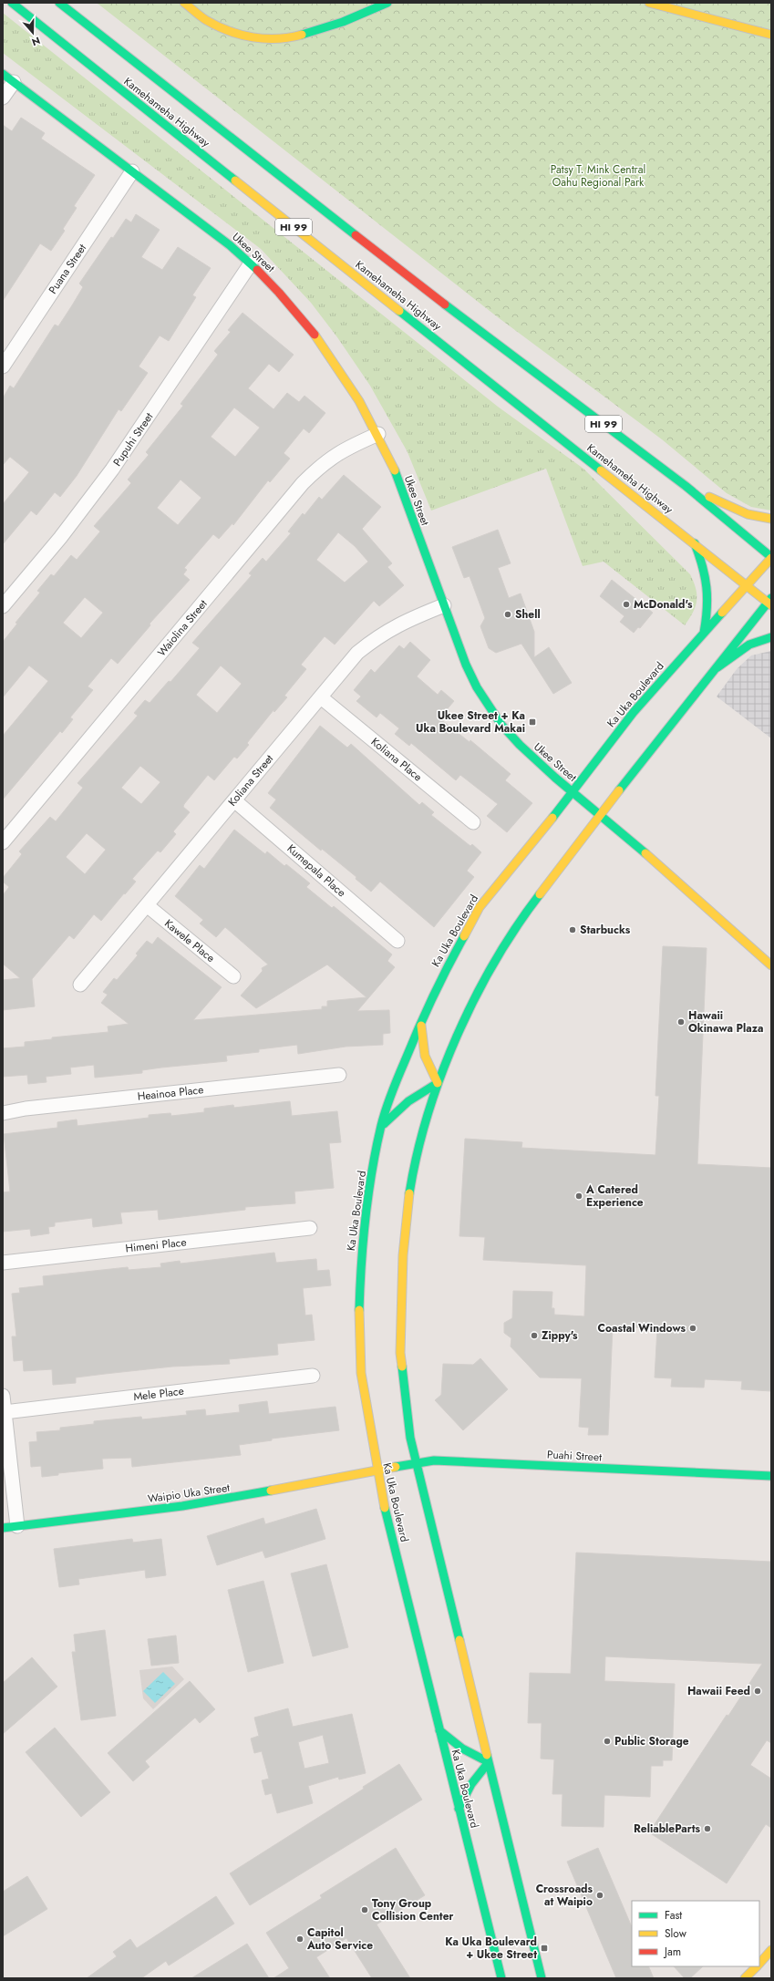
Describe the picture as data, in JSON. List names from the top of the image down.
{
  "streets": {
    "main road": [
      "Kamehameha Highway",
      "HI 99",
      "Ukee Street",
      "Ka Uka Boulevard",
      "Puahi Street",
      "Waipio Uka Street"
    ],
    "street": [
      "Puana Street",
      "Pupuhi Street",
      "Waiolina Street",
      "Koliana Place",
      "Koliana Street",
      "Kumepala Place",
      "Kawele Place",
      "Heainoa Place",
      "Himeni Place",
      "Mele Place"
    ]
  },
  "crossings": [
    ["Kamehameha Highway", "Ka Uka Boulevard"],
    ["Ukee Street", "Puana Street"],
    ["Ukee Street", "Pupuhi Street"],
    ["Ukee Street", "Waiolina Street"],
    ["Ukee Street", "Ka Uka Boulevard"],
    ["Ukee Street", "Koliana Street"],
    ["Ka Uka Boulevard", "Puahi Street"],
    ["Ka Uka Boulevard", "Waipio Uka Street"],
    ["Koliana Place", "Koliana Street"],
    ["Koliana Street", "Kumepala Place"],
    ["Koliana Street", "Kawele Place"],
    ["Puahi Street", "Waipio Uka Street"]
  ],
  "parks": ["Patsy T. Mink Central Oahu Regional Park"],
  "places": {
    "other": [
      "McDonald's",
      "Shell",
      "Starbucks",
      "Hawaii Okinawa Plaza",
      "A Catered Experience",
      "Coastal Windows",
      "Zippy's",
      "Hawaii Feed",
      "Public Storage",
      "ReliableParts",
      "Crossroads at Waipio",
      "Tony Group Collision Center",
      "Capitol Auto Service"
    ],
    "transit": ["Ukee Street + Ka Uka Boulevard Makai", "Ka Uka Boulevard + Ukee Street"]
  },
  "legend": ["Fast", "Slow", "Jam"],
  "north": "bottom"
}
